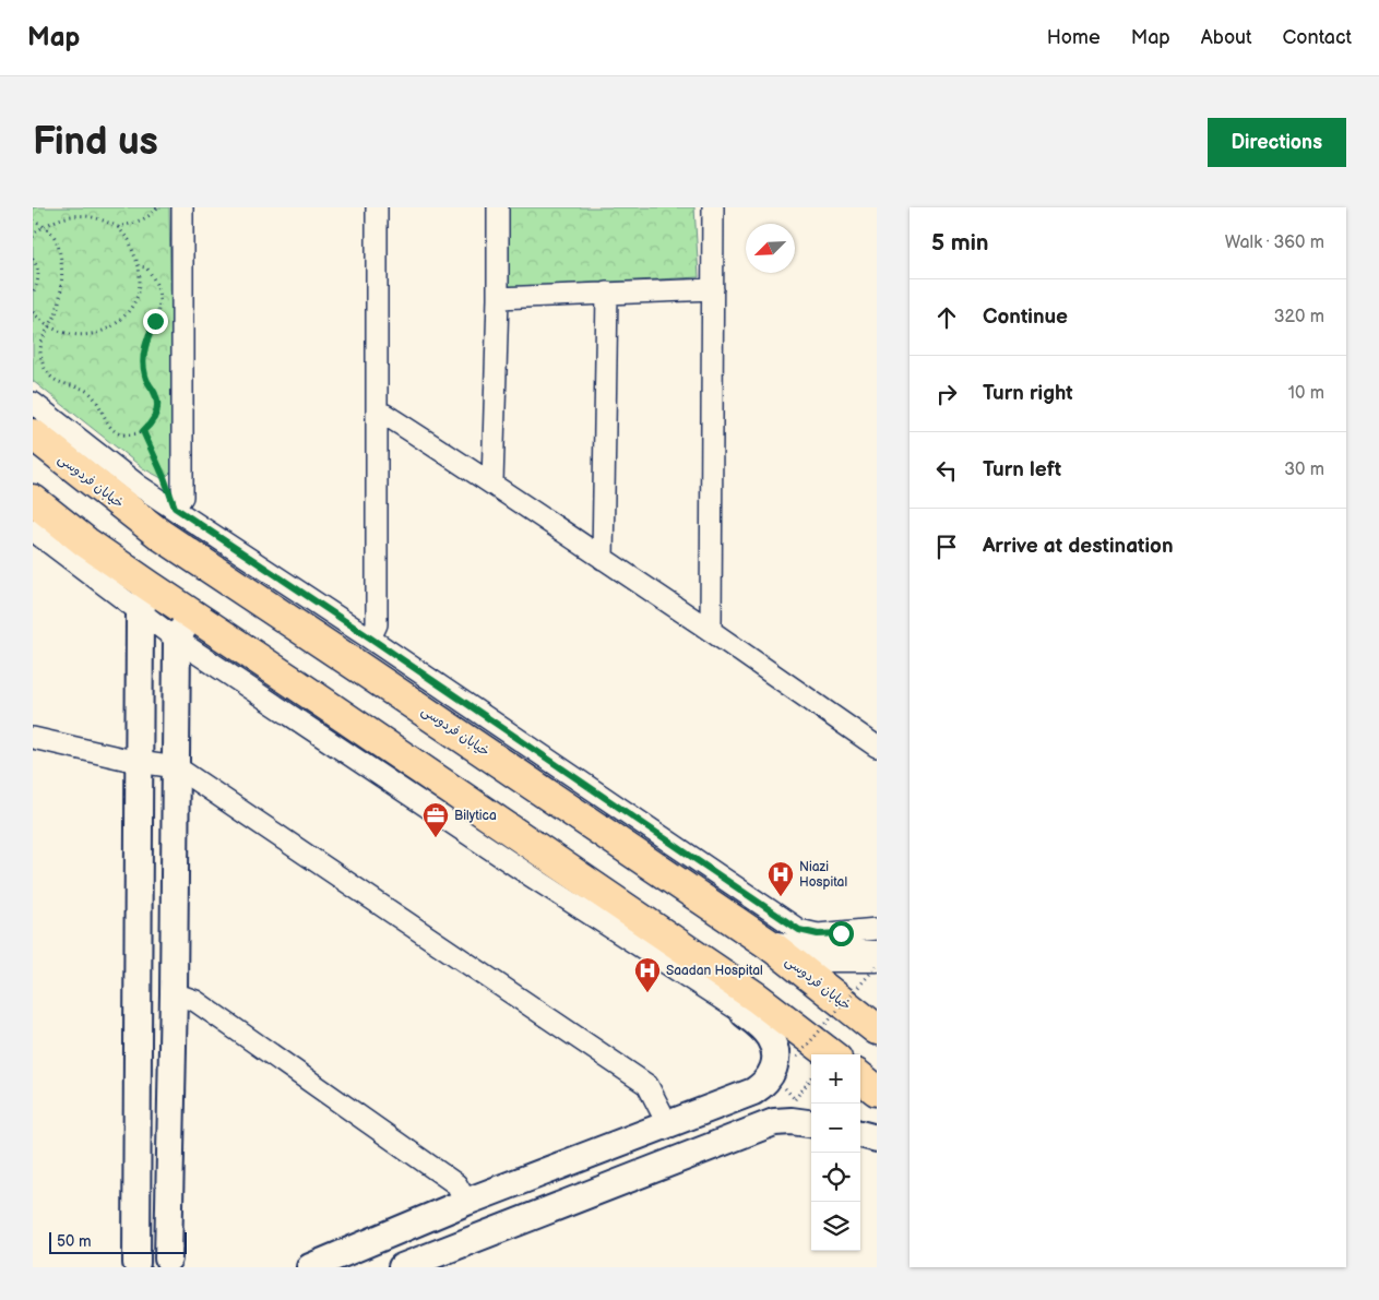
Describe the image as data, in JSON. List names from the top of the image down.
{
  "streets": {
    "main road": ["خیابان فردوسی"]
  },
  "places": {
    "office": ["Bilytica"],
    "hospital": ["Niazi Hospital", "Saadan Hospital"]
  },
  "scale_bar": "50 m",
  "north": "bottom left",
  "page": {
    "header": "Map",
    "nav": [
      "Home",
      "Map",
      "About",
      "Contact"
    ],
    "buttons": "Directions",
    "title": "Find us",
    "heading": ["5 min", "Walk · 360 m"],
    "list": [
      ["Continue", "320 m"],
      ["Turn right", "10 m"],
      ["Turn left", "30 m"],
      "Arrive at destination"
    ],
    "map_buttons": ["+", "−"],
    "scale": "50 m"
  }
}
